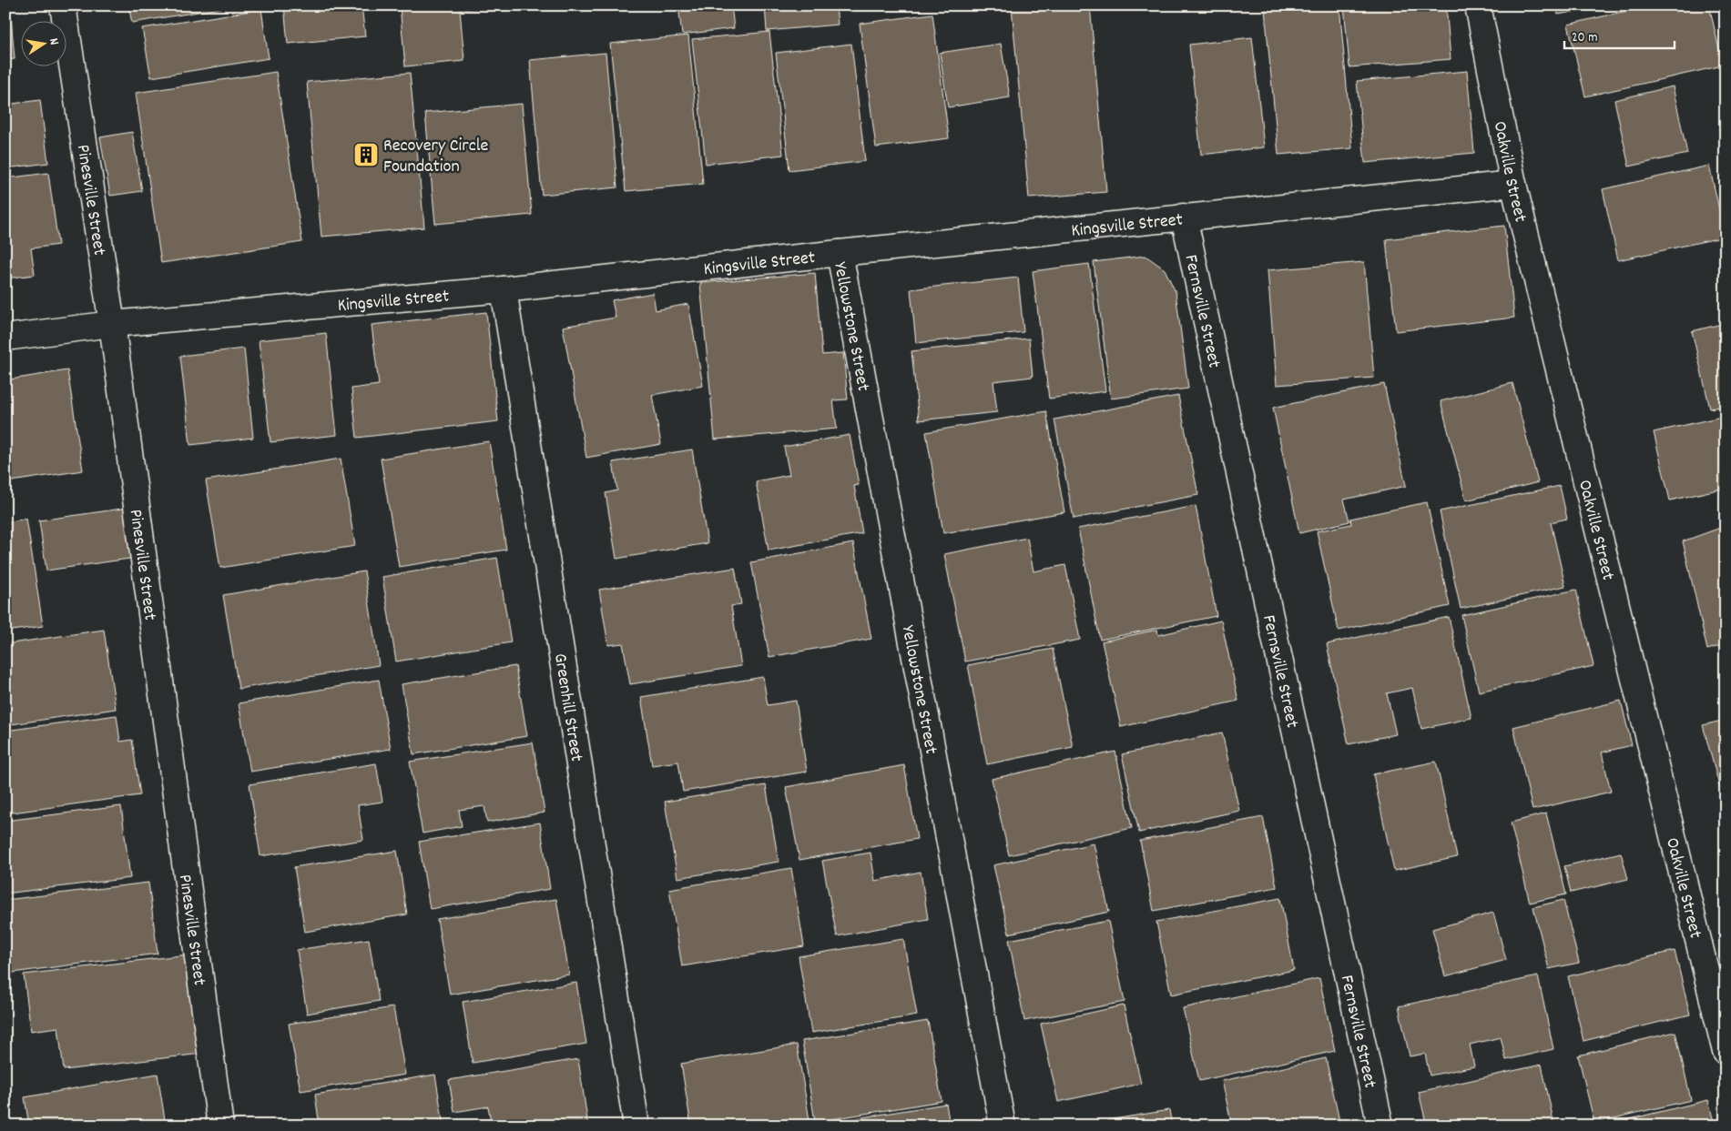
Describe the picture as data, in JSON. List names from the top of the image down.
{
  "streets": {
    "street": [
      "Oakville Street",
      "Pinesville Street",
      "Kingsville Street",
      "Fernsville Street",
      "Yellowstone Street",
      "Greenhill Street"
    ]
  },
  "crossings": [
    ["Oakville Street", "Kingsville Street"],
    ["Pinesville Street", "Kingsville Street"],
    ["Kingsville Street", "Fernsville Street"],
    ["Kingsville Street", "Yellowstone Street"],
    ["Kingsville Street", "Greenhill Street"]
  ],
  "places": {
    "building": ["Recovery Circle Foundation"]
  },
  "scale_bar": "20 m",
  "north": "right"
}
